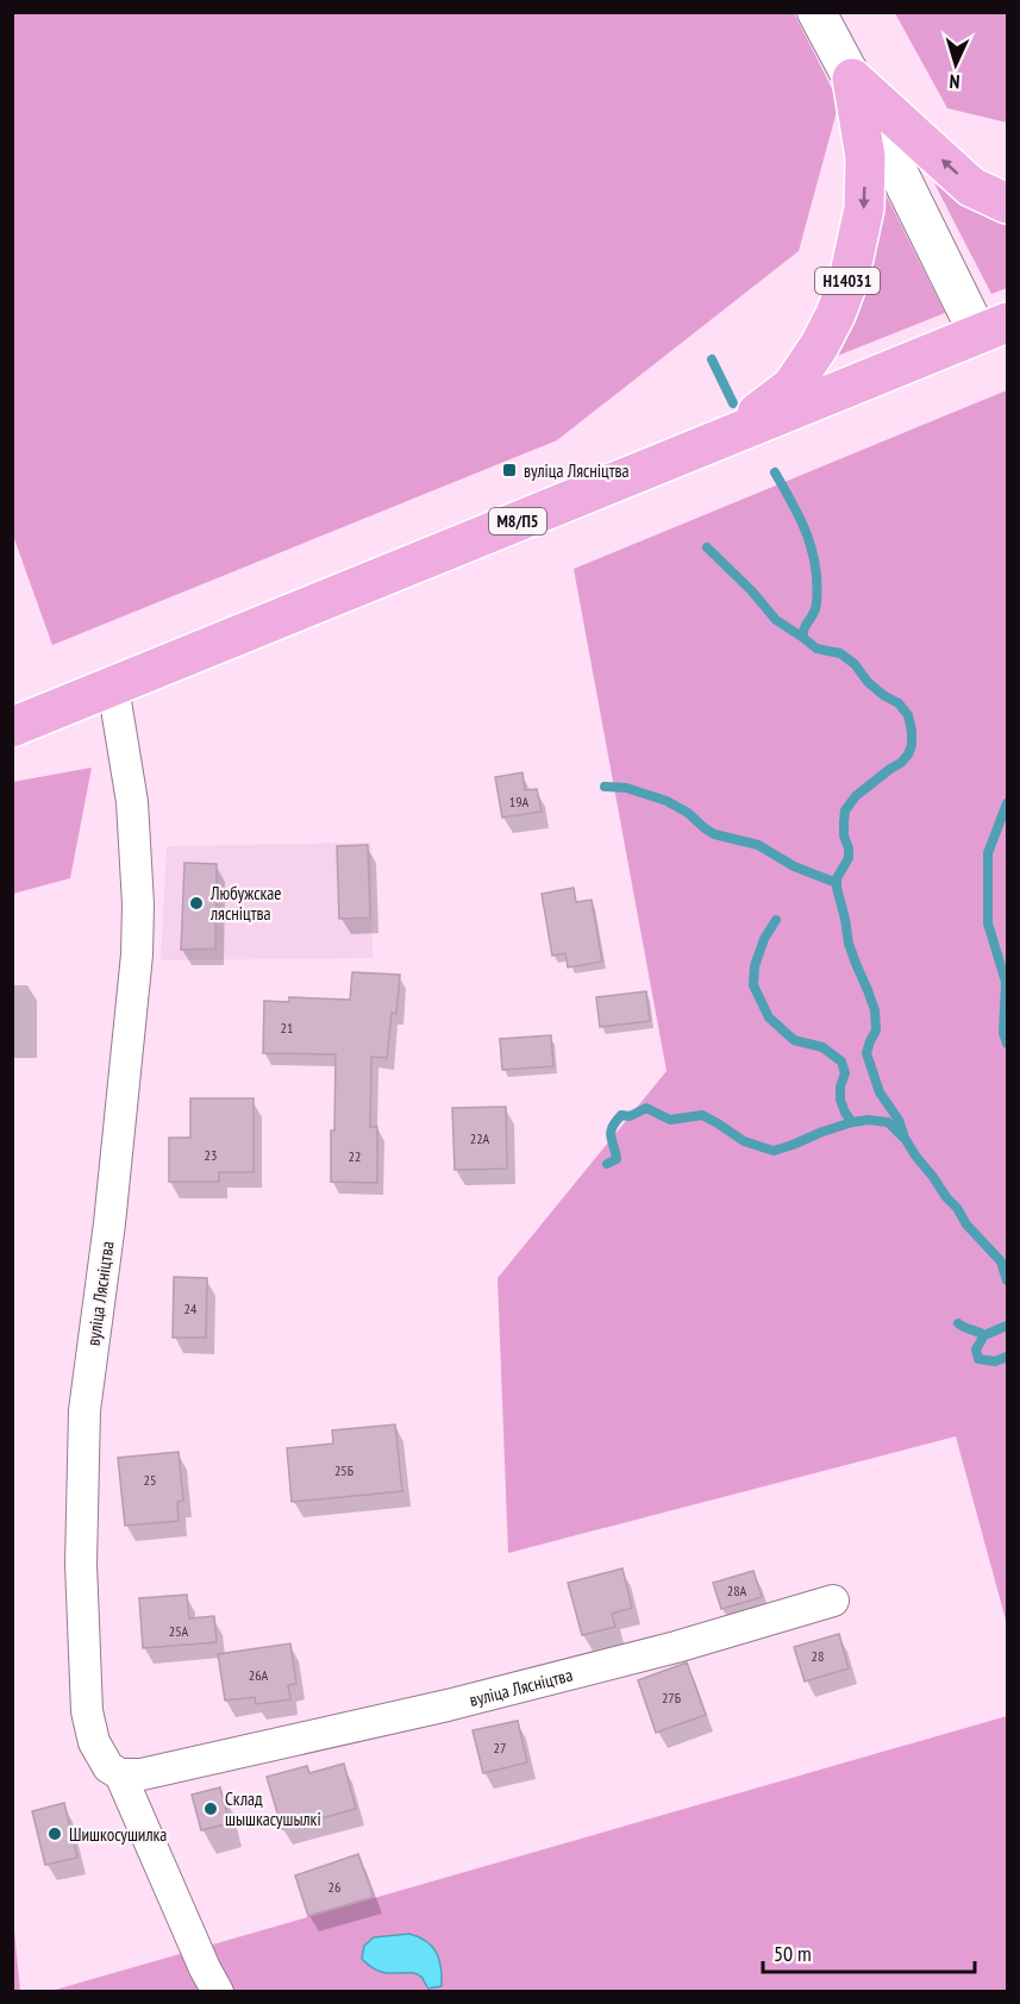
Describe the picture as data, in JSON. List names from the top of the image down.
{
  "streets": {
    "main road": ["Н14031", "М8/П5"],
    "street": ["вуліца Лясніцтва"]
  },
  "crossings": [
    ["Н14031", "М8/П5"],
    ["М8/П5", "вуліца Лясніцтва"]
  ],
  "places": {
    "transit": ["вуліца Лясніцтва"],
    "other": ["Любужскае лясніцтва", "Склад шышкасушылкі", "Шишкосушилка"]
  },
  "house_numbers": [
    "19А",
    "21",
    "22А",
    "23",
    "22",
    "24",
    "25Б",
    "25",
    "28А",
    "25А",
    "28",
    "26А",
    "27Б",
    "27",
    "26"
  ],
  "scale_bar": "50 m",
  "north": "bottom"
}
